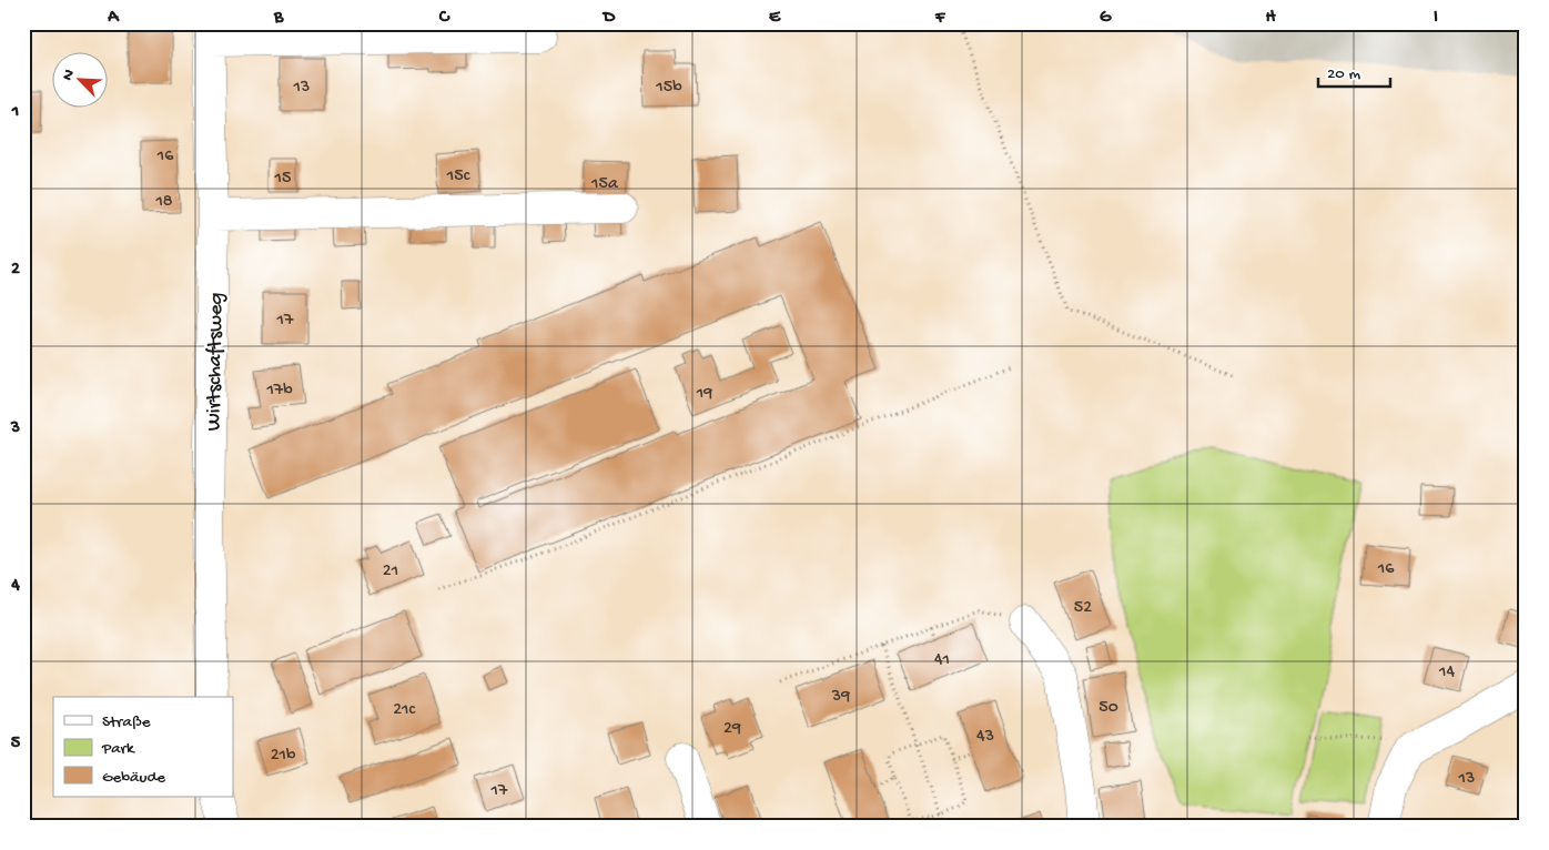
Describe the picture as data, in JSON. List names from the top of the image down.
{
  "streets": {
    "street": ["Wirtschaftsweg"]
  },
  "house_numbers": [
    "13",
    "15b",
    "16",
    "15c",
    "15",
    "15a",
    "18",
    "17",
    "17b",
    "19",
    "16",
    "21",
    "52",
    "41",
    "14",
    "39",
    "50",
    "21c",
    "29",
    "43",
    "21b",
    "13",
    "17"
  ],
  "legend": ["Straße", "Park", "Gebäude"],
  "scale_bar": "20 m",
  "north": "top left",
  "grid": {
    "columns": [
      "A",
      "B",
      "C",
      "D",
      "E",
      "F",
      "G",
      "H",
      "I"
    ],
    "rows": [
      "1",
      "2",
      "3",
      "4",
      "5"
    ]
  }
}
